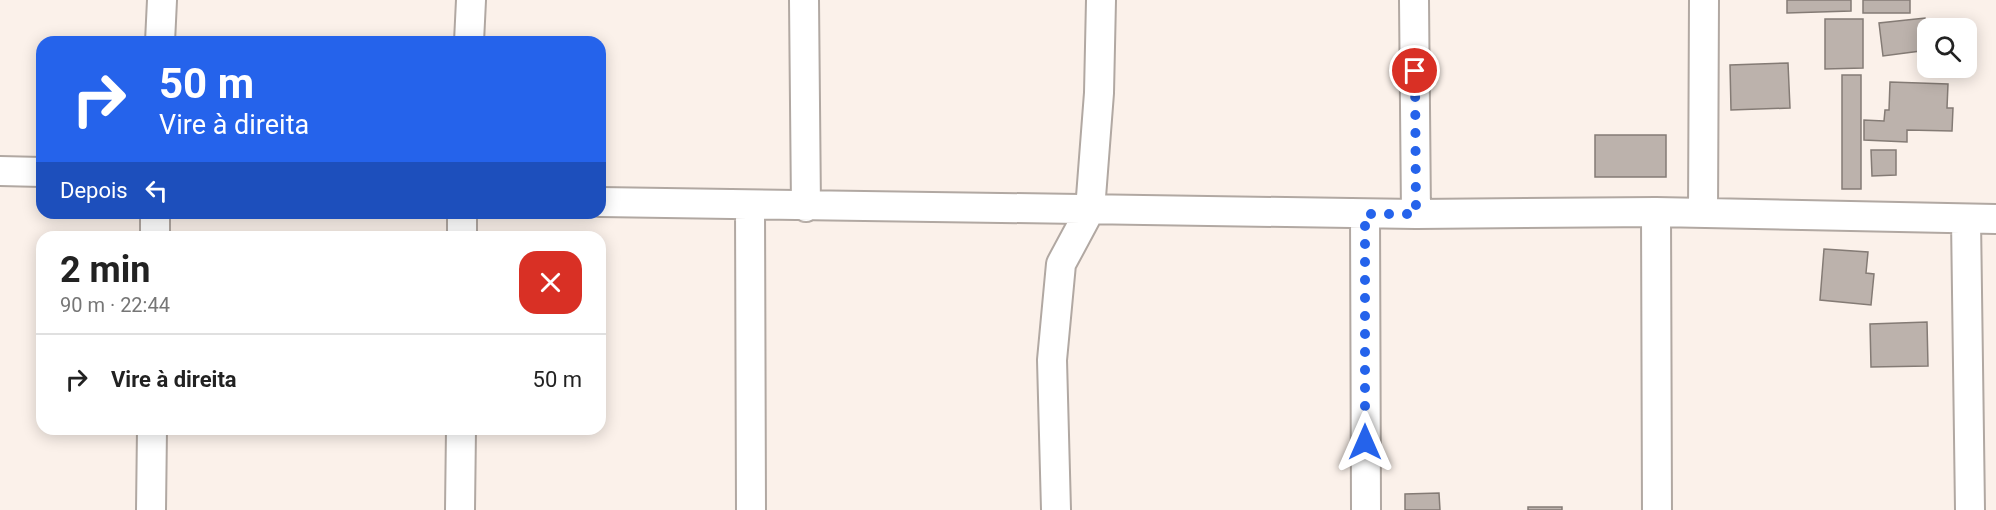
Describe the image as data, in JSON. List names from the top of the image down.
{
  "page": {
    "turn": ["50 m", "Vire à direita"],
    "then": "Depois",
    "heading": ["2 min", "90 m · 22:44"],
    "list": [
      {
        "name": "Vire à direita",
        "value": "50 m"
      }
    ]
  }
}
